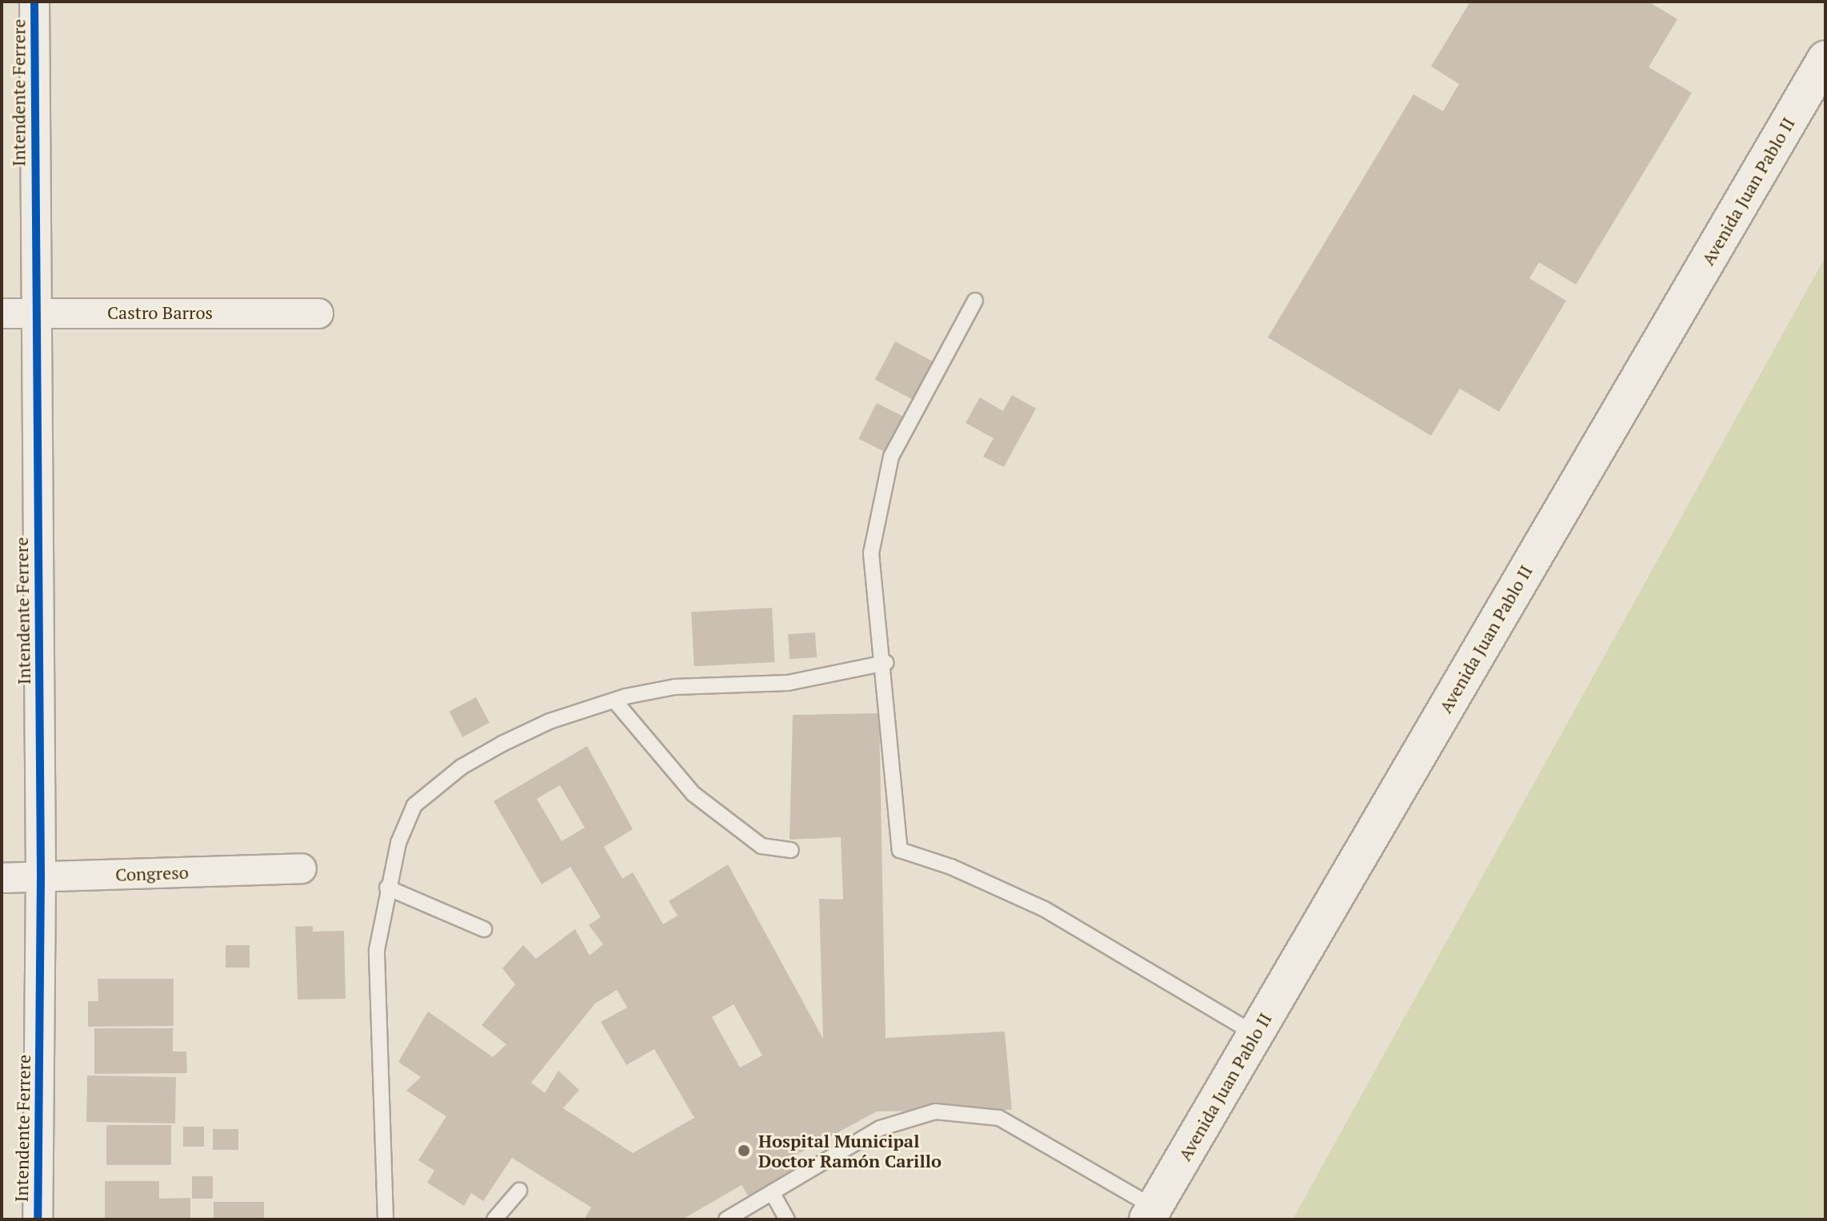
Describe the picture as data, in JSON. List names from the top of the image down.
{
  "streets": {
    "main road": ["Avenida Juan Pablo II"],
    "street": ["Intendente Ferrere", "Castro Barros", "Congreso"]
  },
  "crossings": [
    ["Intendente Ferrere", "Castro Barros"],
    ["Intendente Ferrere", "Congreso"]
  ],
  "places": ["Hospital Municipal Doctor Ramón Carillo"]
}
